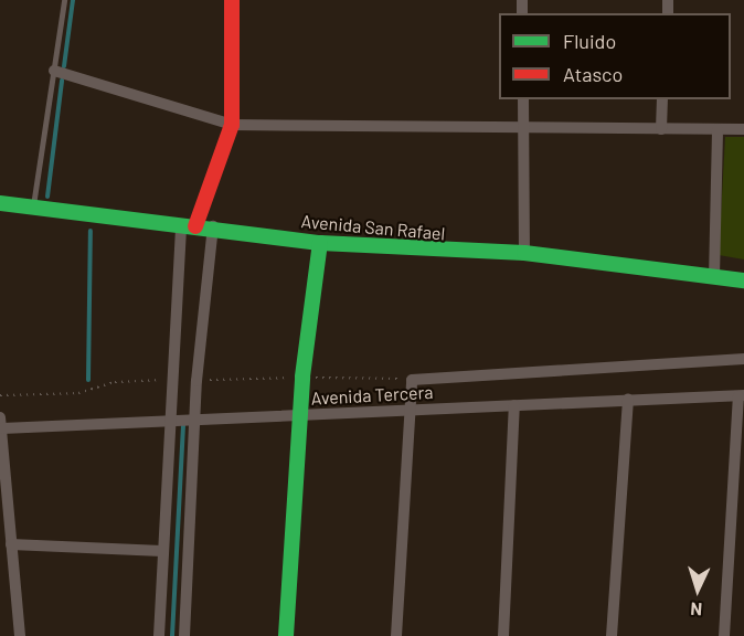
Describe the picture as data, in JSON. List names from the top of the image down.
{
  "streets": {
    "street": ["Avenida San Rafael", "Avenida Tercera"]
  },
  "legend": ["Fluido", "Atasco"],
  "north": "bottom"
}
